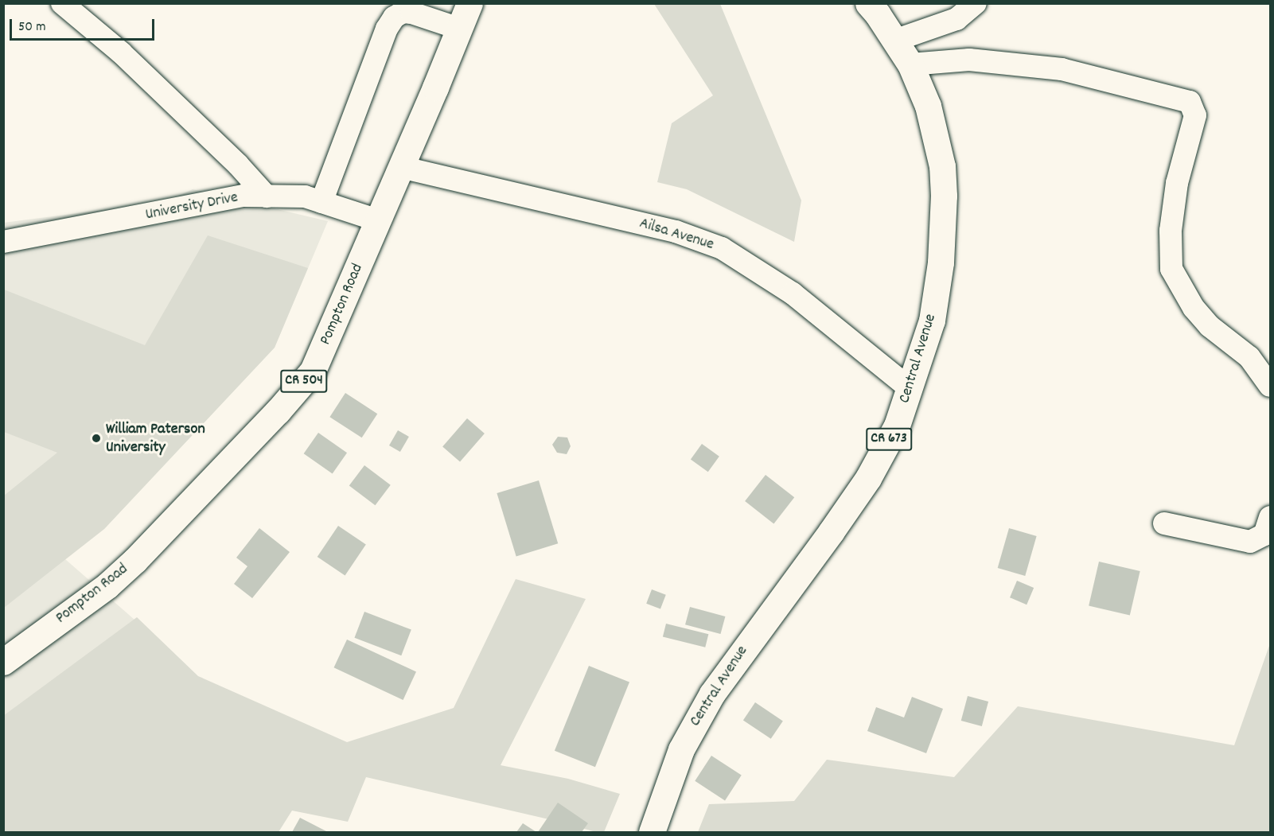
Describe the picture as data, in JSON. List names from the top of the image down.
{
  "streets": {
    "main road": [
      "Pompton Road",
      "Central Avenue",
      "CR 504",
      "CR 673"
    ],
    "street": ["University Drive", "Ailsa Avenue"]
  },
  "crossings": [
    ["University Drive", "Pompton Road"],
    ["Ailsa Avenue", "Pompton Road"],
    ["Ailsa Avenue", "Central Avenue"]
  ],
  "places": ["William Paterson University"],
  "scale_bar": "50 m"
}
